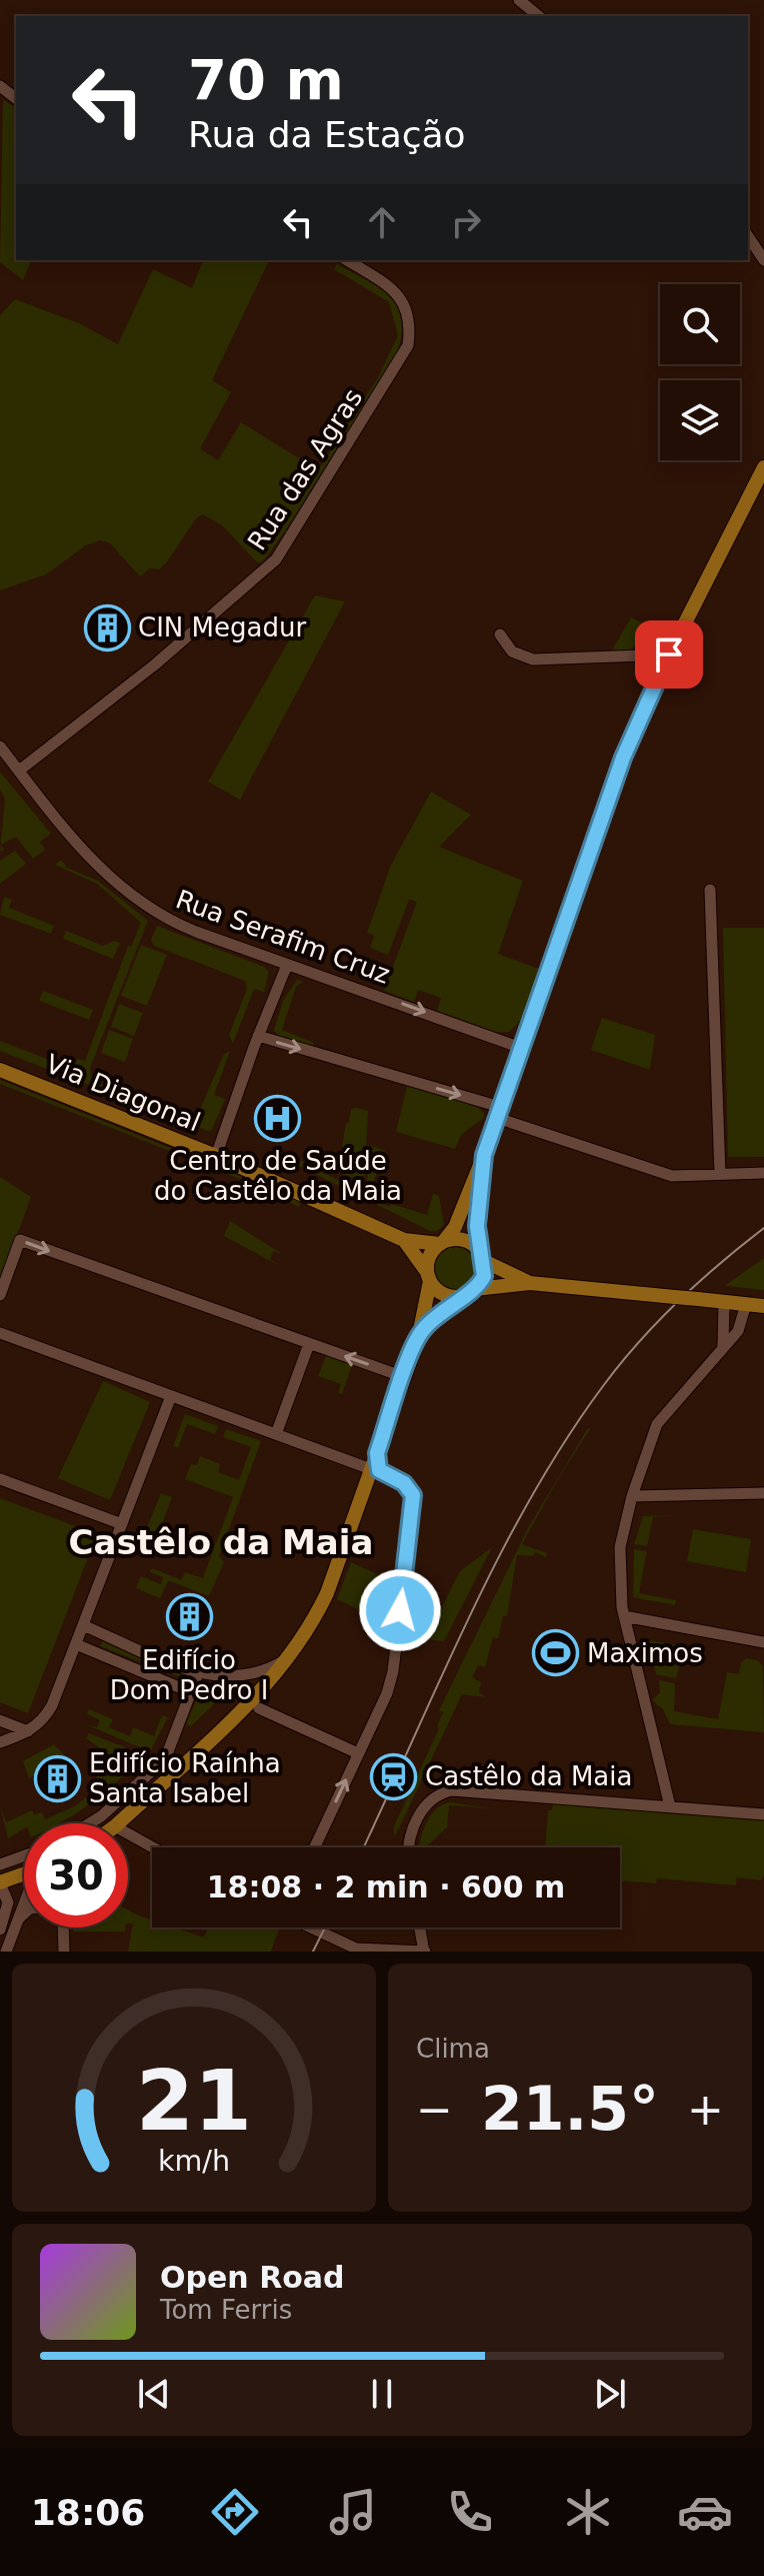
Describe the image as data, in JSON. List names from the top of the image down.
{
  "streets": {
    "main road": ["Via Diagonal"],
    "street": ["Rua das Agras", "Rua Serafim Cruz"]
  },
  "crossings": [
    ["Rua das Agras", "Rua Serafim Cruz"]
  ],
  "districts": ["Castêlo da Maia"],
  "places": {
    "building": ["CIN Megadur", "Edifício Dom Pedro I", "Edifício Raínha Santa Isabel"],
    "hospital": ["Centro de Saúde do Castêlo da Maia"],
    "sports": ["Maximos"],
    "station": ["Castêlo da Maia"]
  },
  "page": {
    "turn": ["70 m", "Rua da Estação"],
    "limit": "30",
    "trip": "18:08 · 2 min · 600 m",
    "tile": "Clima",
    "heat": ["−", "21.5°", "+"],
    "song": ["Open Road", "Tom Ferris"],
    "tabs": "18:06",
    "gauge": ["21", "km/h"]
  }
}
